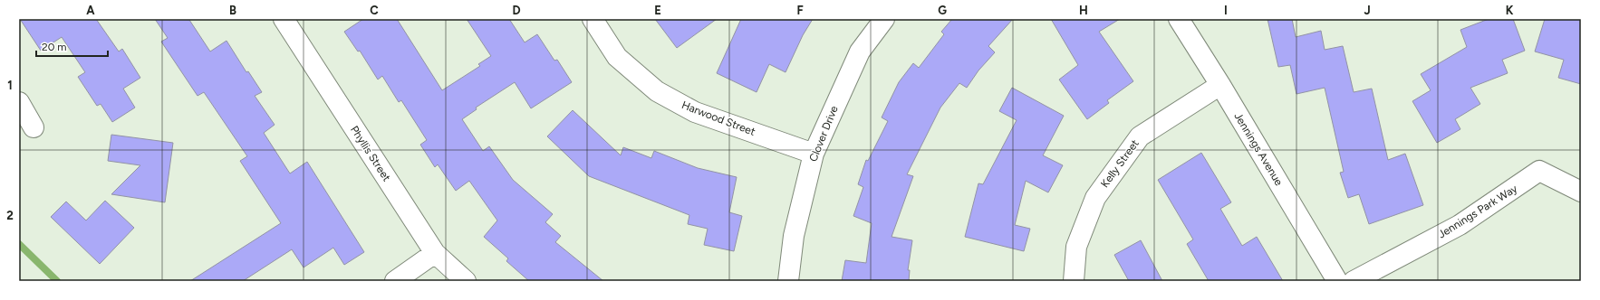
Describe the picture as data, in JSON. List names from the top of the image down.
{
  "streets": {
    "street": [
      "Harwood Street",
      "Clover Drive",
      "Jennings Avenue",
      "Phyllis Street",
      "Kelly Street",
      "Jennings Park Way"
    ]
  },
  "crossings": [
    ["Harwood Street", "Clover Drive"],
    ["Jennings Avenue", "Kelly Street"]
  ],
  "scale_bar": "20 m",
  "grid": {
    "columns": [
      "A",
      "B",
      "C",
      "D",
      "E",
      "F",
      "G",
      "H",
      "I",
      "J",
      "K"
    ],
    "rows": ["1", "2"]
  }
}
